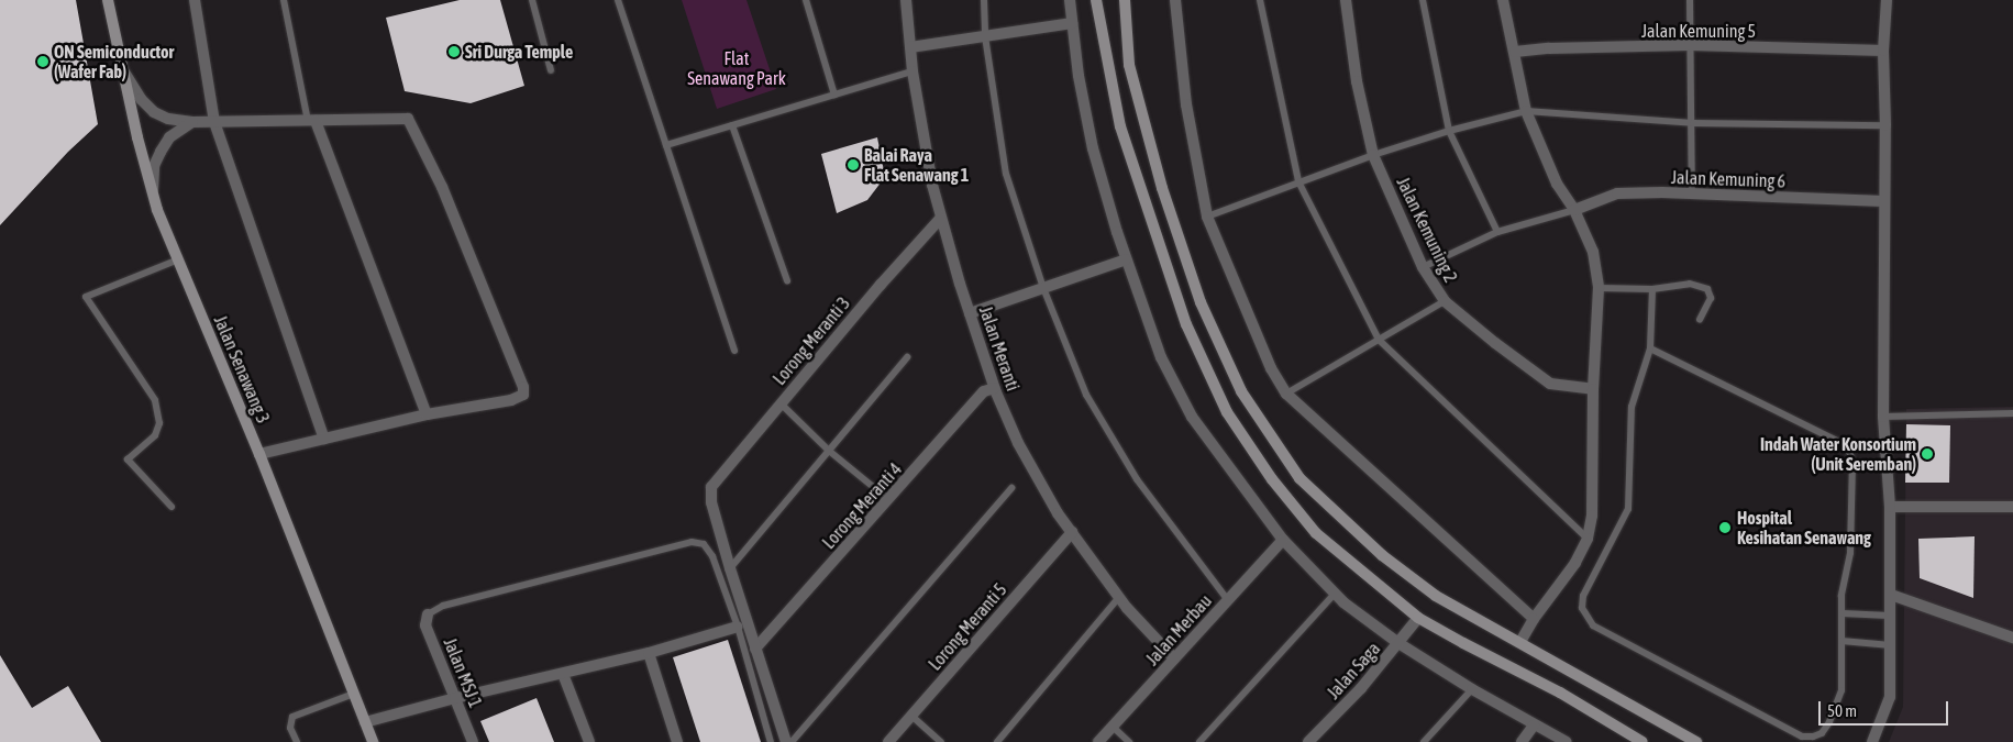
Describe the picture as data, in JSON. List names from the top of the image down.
{
  "streets": {
    "street": [
      "Jalan Kemuning 5",
      "Jalan Kemuning 6",
      "Jalan Kemuning 2",
      "Lorong Meranti 3",
      "Jalan Meranti",
      "Jalan Senawang 3",
      "Lorong Meranti 4",
      "Lorong Meranti 5",
      "Jalan Merbau",
      "Jalan Saga",
      "Jalan MSJ 1"
    ]
  },
  "crossings": [
    ["Lorong Meranti 3", "Jalan Meranti"],
    ["Jalan Meranti", "Lorong Meranti 4"],
    ["Jalan Meranti", "Lorong Meranti 5"],
    ["Jalan Meranti", "Jalan Merbau"]
  ],
  "parks": ["Flat Senawang Park"],
  "places": [
    "Sri Durga Temple",
    "ON Semiconductor (Wafer Fab)",
    "Balai Raya Flat Senawang 1",
    "Indah Water Konsortium (Unit Seremban)",
    "Hospital Kesihatan Senawang"
  ],
  "scale_bar": "50 m"
}
